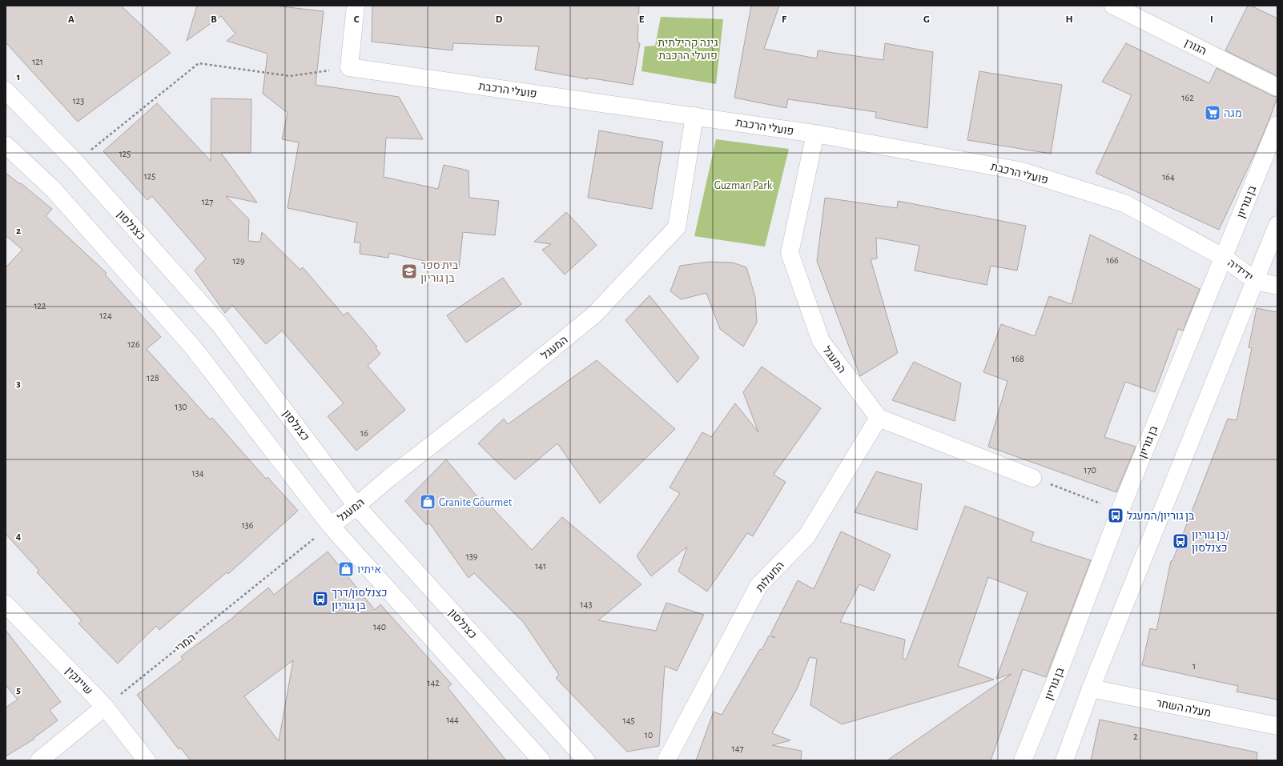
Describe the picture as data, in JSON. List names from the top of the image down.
{
  "streets": {
    "street": [
      "הגורן",
      "פועלי הרכבת",
      "בן גוריון",
      "כצנלסון",
      "ידידיה",
      "המעגל",
      "המעלות",
      "שיינקין",
      "מעלה השחר"
    ],
    "path": ["המרי"]
  },
  "crossings": [
    ["פועלי הרכבת", "בן גוריון"],
    ["פועלי הרכבת", "ידידיה"],
    ["פועלי הרכבת", "המעגל"],
    ["בן גוריון", "ידידיה"],
    ["כצנלסון", "המעגל"],
    ["המעגל", "המעלות"],
    ["המעגל", "המרי"],
    ["המרי", "שיינקין"]
  ],
  "parks": ["גינה קהילתית פועלי הרכבת", "Guzman Park"],
  "places": {
    "supermarket": ["מגה"],
    "school or university": ["בית ספר בן גוריון"],
    "shop": ["Granite Gourmet", "איתיו"],
    "bus stop": ["בן גוריון/המעגל", "בן גוריון/ כצנלסון", "כצנלסון/דרך בן גוריון"]
  },
  "house_numbers": [
    "121",
    "162",
    "123",
    "125",
    "125",
    "164",
    "127",
    "166",
    "129",
    "122",
    "124",
    "126",
    "168",
    "128",
    "130",
    "16",
    "170",
    "134",
    "136",
    "139",
    "141",
    "143",
    "140",
    "1",
    "142",
    "144",
    "145",
    "10",
    "2",
    "147"
  ],
  "grid": {
    "columns": [
      "A",
      "B",
      "C",
      "D",
      "E",
      "F",
      "G",
      "H",
      "I"
    ],
    "rows": [
      "1",
      "2",
      "3",
      "4",
      "5"
    ]
  }
}
